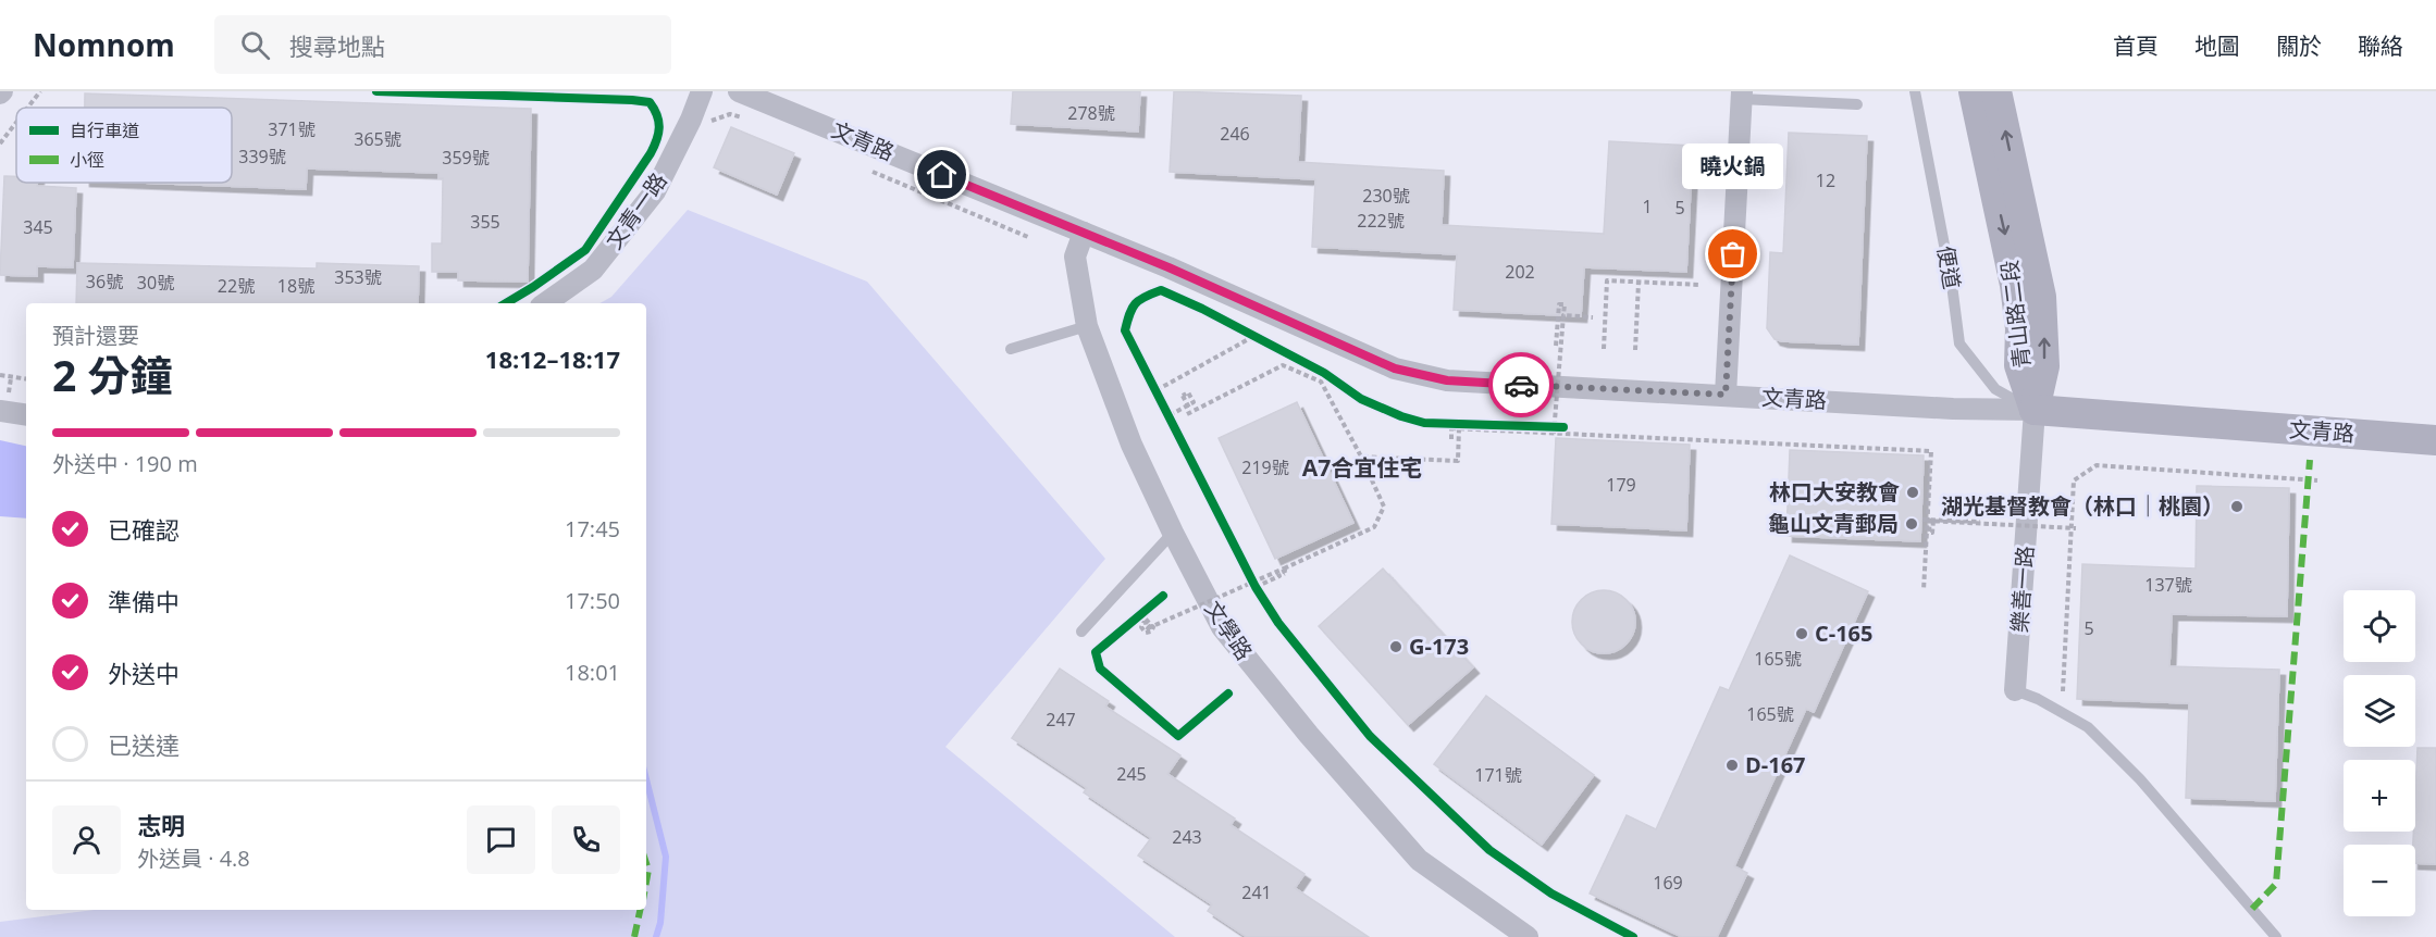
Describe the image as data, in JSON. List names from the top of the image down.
{
  "streets": {
    "street": [
      "文青路",
      "文青一路",
      "青山路二段",
      "樂善一路",
      "文學路"
    ],
    "lane": ["便道"]
  },
  "crossings": [
    ["文青路", "便道"],
    ["文青路", "青山路二段"],
    ["文青路", "樂善一路"],
    ["文青路", "文學路"],
    ["便道", "青山路二段"],
    ["便道", "樂善一路"],
    ["青山路二段", "樂善一路"]
  ],
  "districts": ["A7合宜住宅"],
  "places": [
    "曉火鍋",
    "林口大安教會",
    "湖光基督教會（林口｜桃園）",
    "龜山文青郵局",
    "C-165",
    "G-173",
    "D-167"
  ],
  "house_numbers": [
    "278號",
    "371號",
    "246",
    "365號",
    "339號",
    "359號",
    "12",
    "230號",
    "1",
    "5",
    "222號",
    "355",
    "345",
    "202",
    "353號",
    "36號",
    "30號",
    "22號",
    "18號",
    "219號",
    "179",
    "137號",
    "5",
    "165號",
    "165號",
    "247",
    "245",
    "171號",
    "243",
    "169",
    "241"
  ],
  "legend": ["自行車道", "小徑"],
  "page": {
    "header": "Nomnom",
    "search": "搜尋地點",
    "nav": [
      "首頁",
      "地圖",
      "關於",
      "聯絡"
    ],
    "bubble": "曉火鍋",
    "heading": ["2 分鐘", "預計還要", "18:12–18:17"],
    "panel": ["志明", "外送員 · 4.8"],
    "bar": "外送中 · 190 m",
    "list": [
      ["已確認", "17:45"],
      ["準備中", "17:50"],
      ["外送中", "18:01"],
      "已送達"
    ],
    "map_buttons": ["+", "−"]
  }
}
